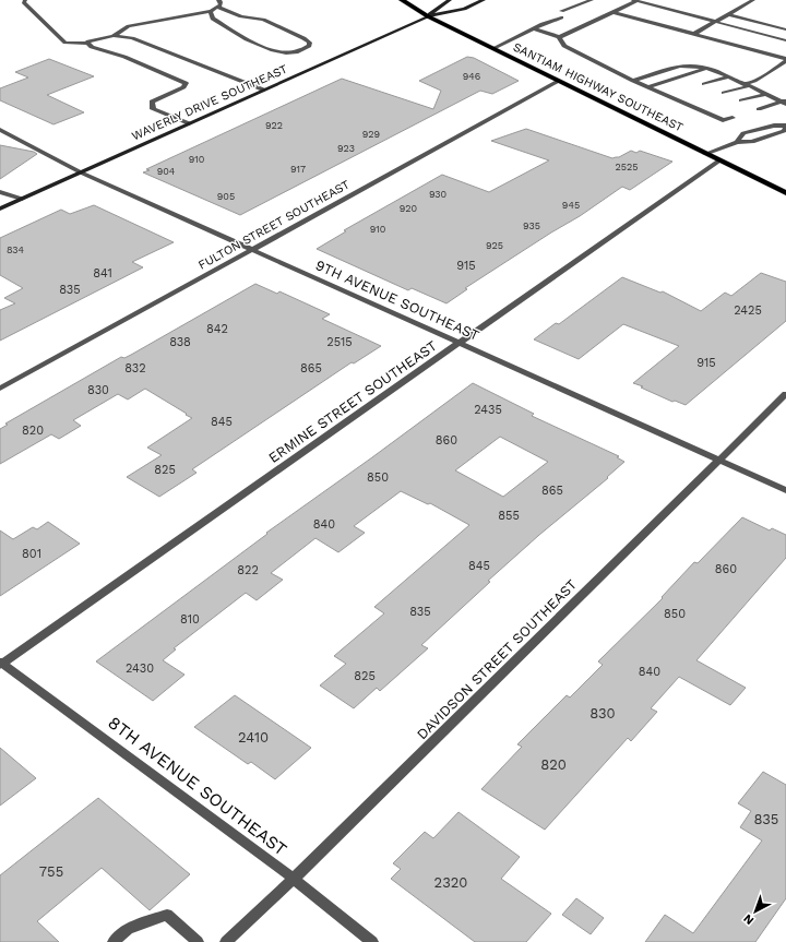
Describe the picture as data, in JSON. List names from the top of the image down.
{
  "streets": {
    "main road": ["SANTIAM HIGHWAY SOUTHEAST", "WAVERLY DRIVE SOUTHEAST"],
    "street": [
      "FULTON STREET SOUTHEAST",
      "9TH AVENUE SOUTHEAST",
      "ERMINE STREET SOUTHEAST",
      "DAVIDSON STREET SOUTHEAST",
      "8TH AVENUE SOUTHEAST"
    ]
  },
  "crossings": [
    ["SANTIAM HIGHWAY SOUTHEAST", "WAVERLY DRIVE SOUTHEAST"],
    ["SANTIAM HIGHWAY SOUTHEAST", "FULTON STREET SOUTHEAST"],
    ["SANTIAM HIGHWAY SOUTHEAST", "ERMINE STREET SOUTHEAST"],
    ["WAVERLY DRIVE SOUTHEAST", "9TH AVENUE SOUTHEAST"],
    ["FULTON STREET SOUTHEAST", "9TH AVENUE SOUTHEAST"],
    ["9TH AVENUE SOUTHEAST", "ERMINE STREET SOUTHEAST"],
    ["9TH AVENUE SOUTHEAST", "DAVIDSON STREET SOUTHEAST"],
    ["ERMINE STREET SOUTHEAST", "8TH AVENUE SOUTHEAST"],
    ["DAVIDSON STREET SOUTHEAST", "8TH AVENUE SOUTHEAST"]
  ],
  "house_numbers": [
    "946",
    "922",
    "929",
    "923",
    "910",
    "2525",
    "917",
    "904",
    "930",
    "905",
    "945",
    "920",
    "935",
    "910",
    "925",
    "834",
    "915",
    "841",
    "835",
    "2425",
    "842",
    "838",
    "2515",
    "915",
    "832",
    "865",
    "830",
    "2435",
    "845",
    "820",
    "860",
    "825",
    "850",
    "865",
    "855",
    "840",
    "801",
    "845",
    "860",
    "822",
    "835",
    "850",
    "810",
    "2430",
    "840",
    "825",
    "830",
    "2410",
    "820",
    "835",
    "755",
    "2320"
  ],
  "north": "bottom left"
}
